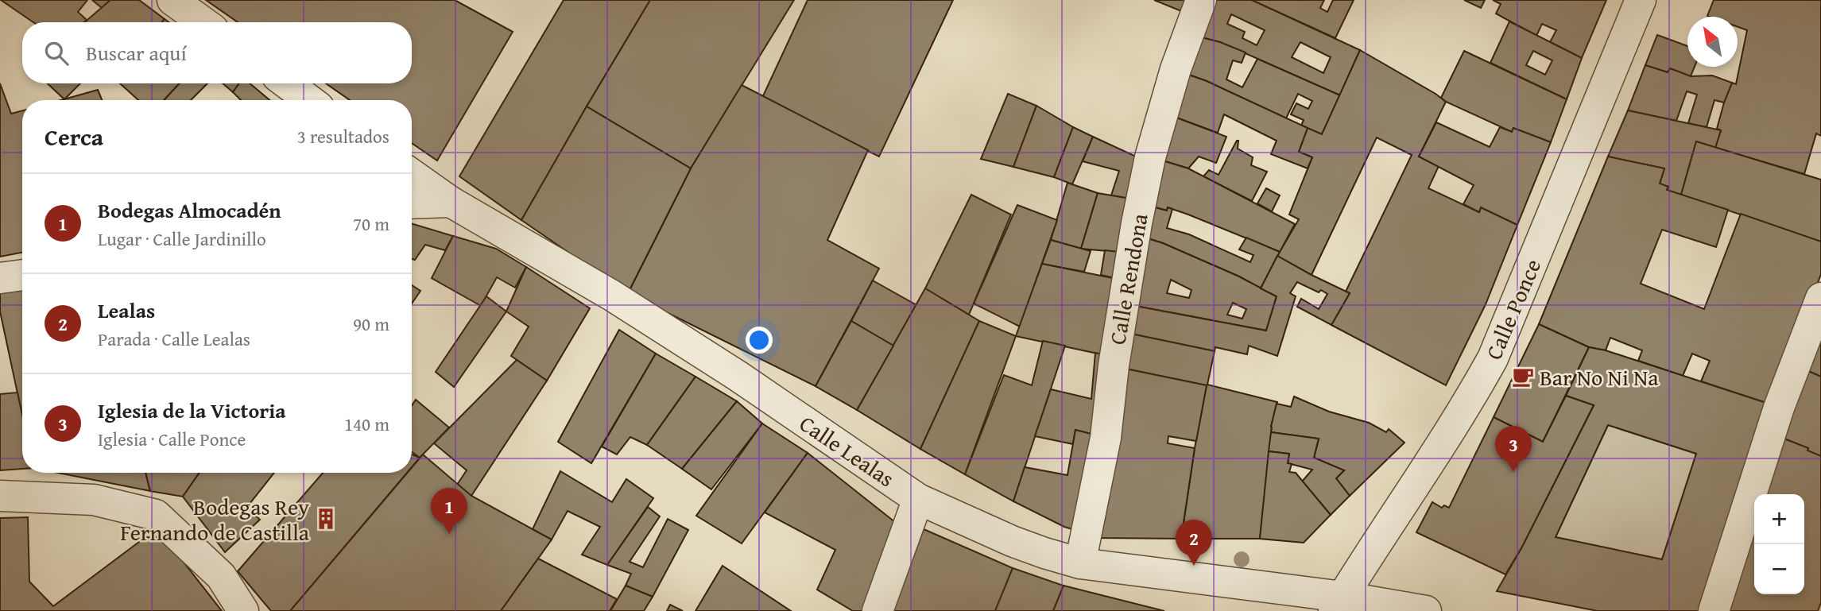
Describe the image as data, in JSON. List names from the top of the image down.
{
  "streets": {
    "street": ["Calle Rendona", "Calle Ponce", "Calle Lealas"]
  },
  "crossings": [
    ["Calle Rendona", "Calle Lealas"],
    ["Calle Ponce", "Calle Lealas"]
  ],
  "places": {
    "cafe": ["Bar No Ni Na"],
    "building": ["Bodegas Rey Fernando de Castilla"]
  },
  "north": "top left",
  "page": {
    "search": "Buscar aquí",
    "heading": ["Cerca", "3 resultados"],
    "list": [
      {
        "mark": "1",
        "name": "Bodegas Almocadén",
        "note": "Lugar · Calle Jardinillo",
        "value": "70 m"
      },
      {
        "mark": "2",
        "name": "Lealas",
        "note": "Parada · Calle Lealas",
        "value": "90 m"
      },
      {
        "mark": "3",
        "name": "Iglesia de la Victoria",
        "note": "Iglesia · Calle Ponce",
        "value": "140 m"
      }
    ],
    "pins": ["3", "1", "2"],
    "map_buttons": ["+", "−"]
  }
}
